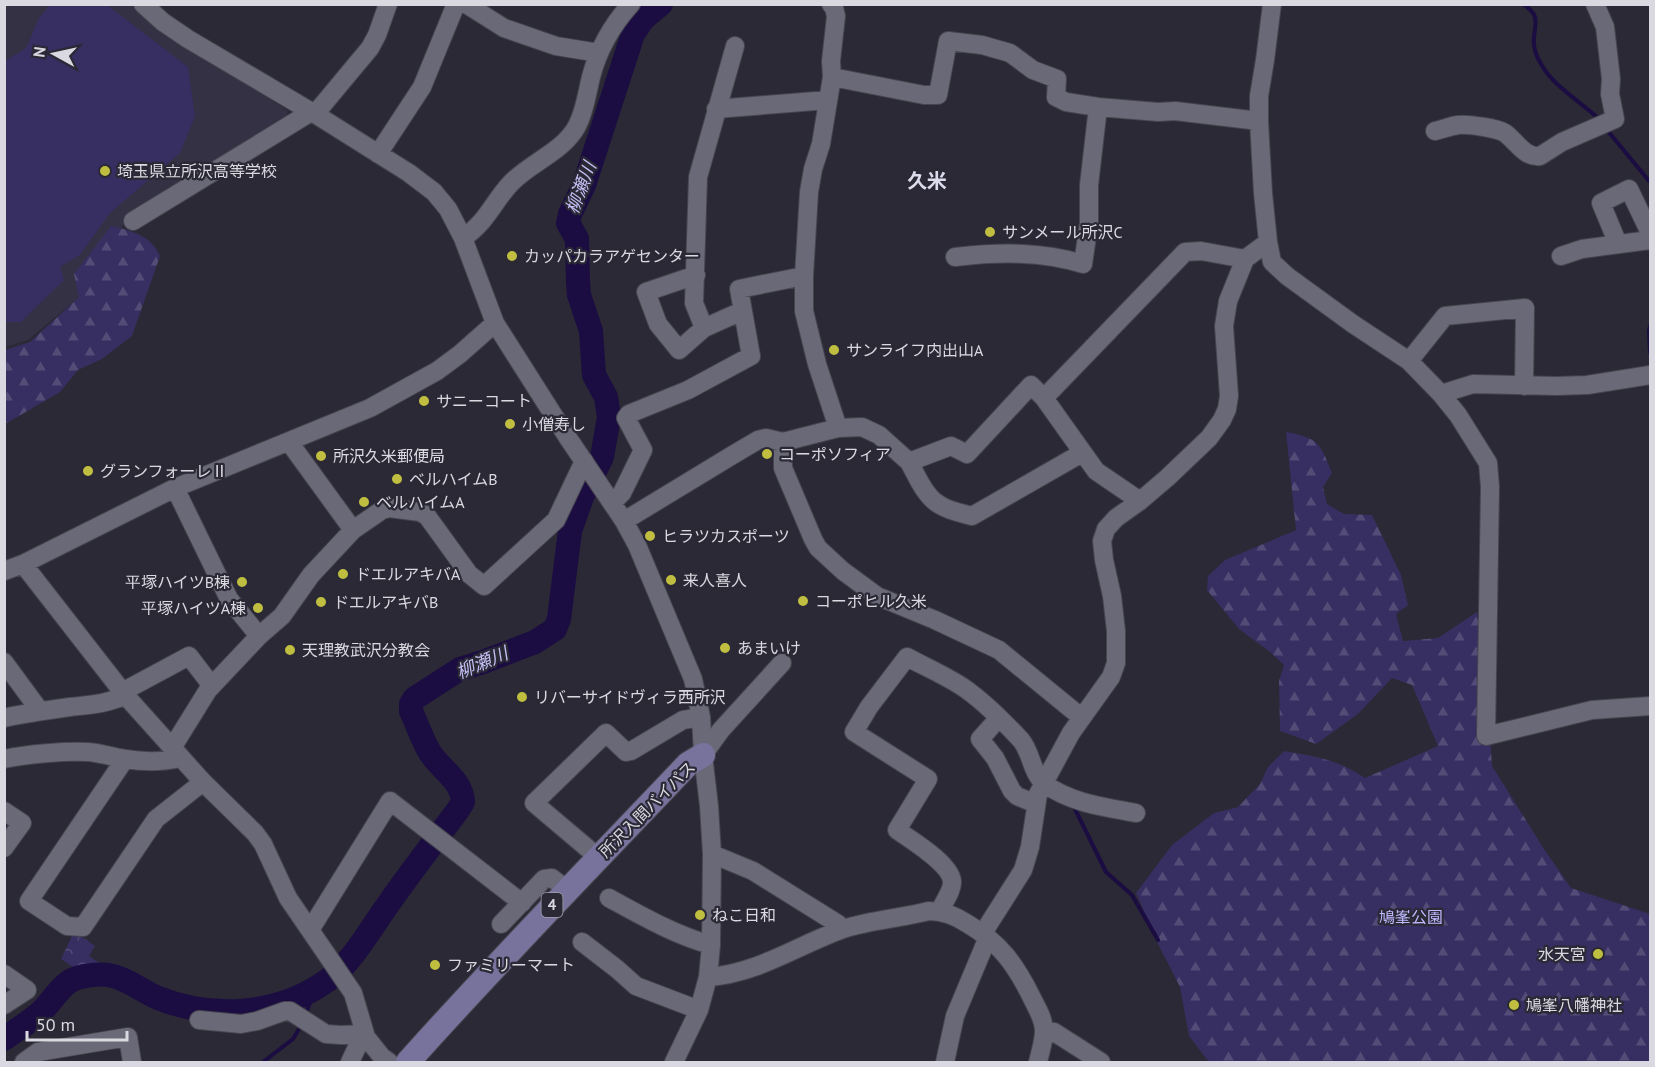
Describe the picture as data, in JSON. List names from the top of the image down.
{
  "streets": {
    "main road": ["所沢入間バイパス", "4"]
  },
  "districts": ["久米"],
  "water": ["柳瀬川"],
  "parks": ["鳩峯公園"],
  "places": [
    "埼玉県立所沢高等学校",
    "サンメール所沢C",
    "カッパカラアゲセンター",
    "サンライフ内出山A",
    "サニーコート",
    "小僧寿し",
    "コーポソフィア",
    "所沢久米郵便局",
    "グランフォーレⅡ",
    "ベルハイムB",
    "ベルハイムA",
    "ヒラツカスポーツ",
    "ドエルアキバA",
    "来人喜人",
    "平塚ハイツB棟",
    "コーポヒル久米",
    "ドエルアキバB",
    "平塚ハイツA棟",
    "あまいけ",
    "天理教武沢分教会",
    "リバーサイドヴィラ西所沢",
    "ねこ日和",
    "水天宮",
    "ファミリーマート",
    "鳩峯八幡神社"
  ],
  "scale_bar": "50 m",
  "north": "left"
}
